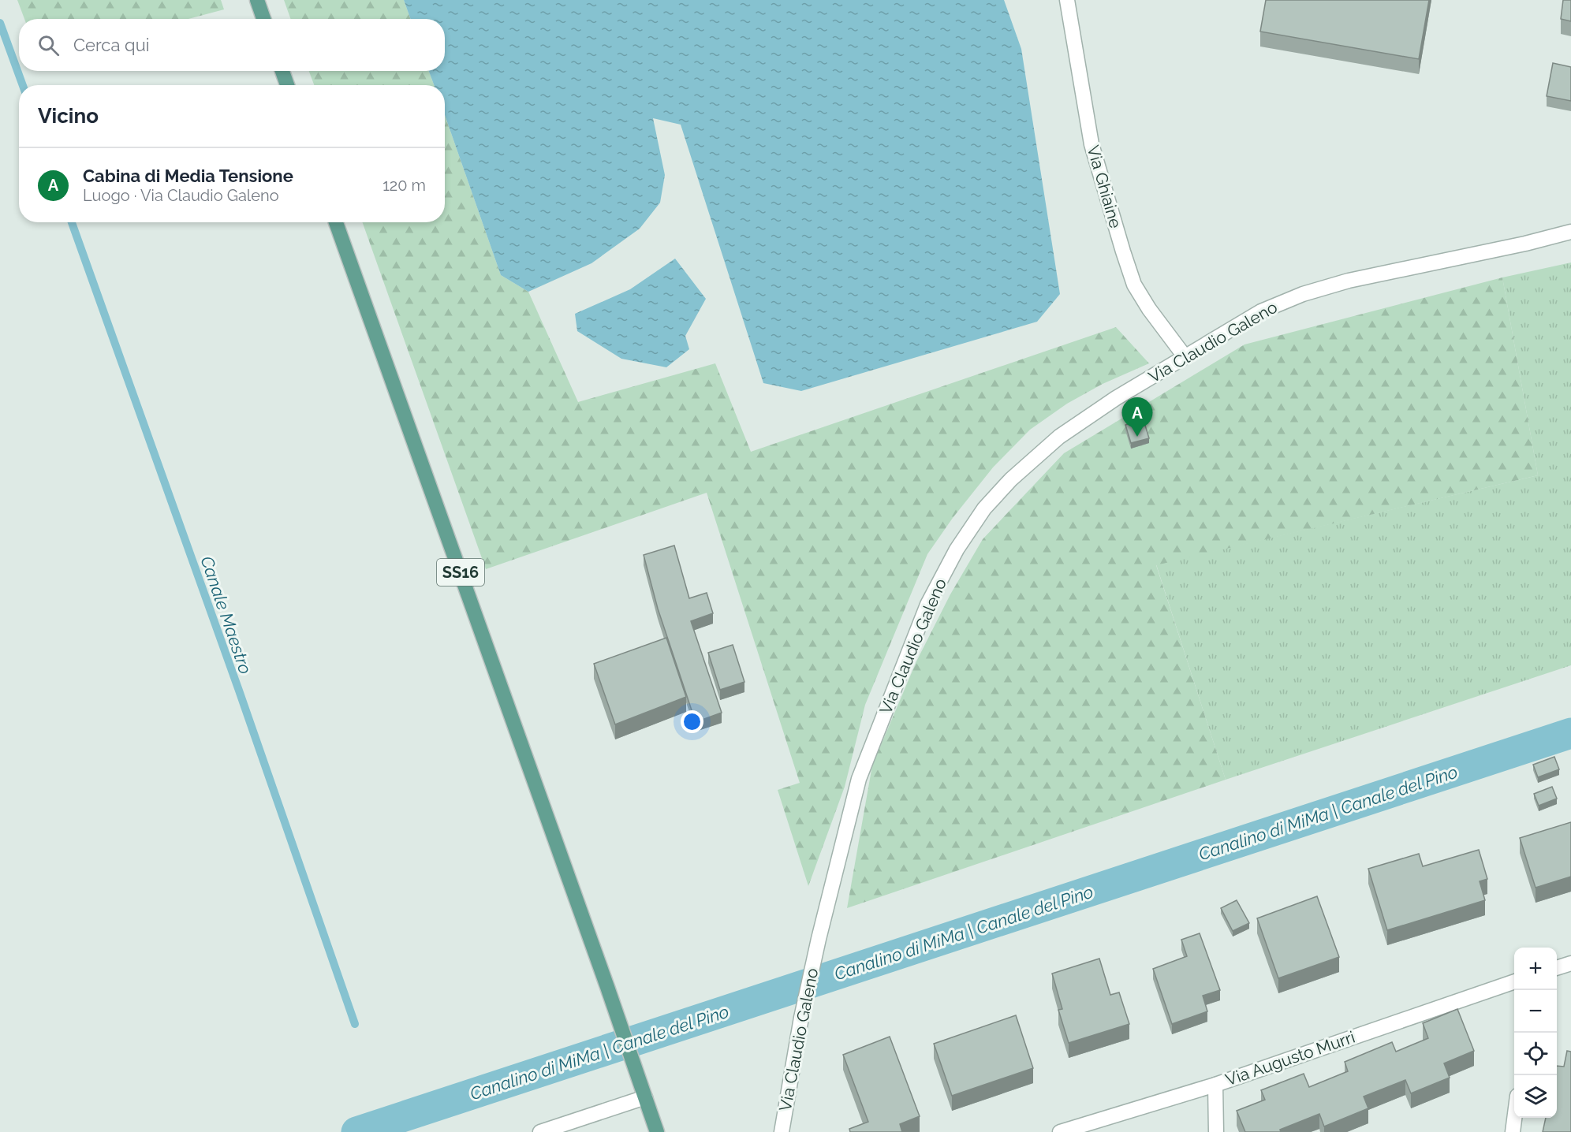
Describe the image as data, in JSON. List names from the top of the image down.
{
  "streets": {
    "main road": ["SS16"],
    "street": ["Via Ghiaine", "Via Claudio Galeno", "Via Augusto Murri"]
  },
  "crossings": [
    ["Via Ghiaine", "Via Claudio Galeno"]
  ],
  "water": ["Canale Maestro", "Canalino di MiMa | Canale del Pino"],
  "page": {
    "search": "Cerca qui",
    "heading": "Vicino",
    "list": [
      {
        "mark": "A",
        "name": "Cabina di Media Tensione",
        "note": "Luogo · Via Claudio Galeno",
        "value": "120 m"
      }
    ],
    "pins": "A",
    "map_buttons": ["+", "−"]
  }
}
